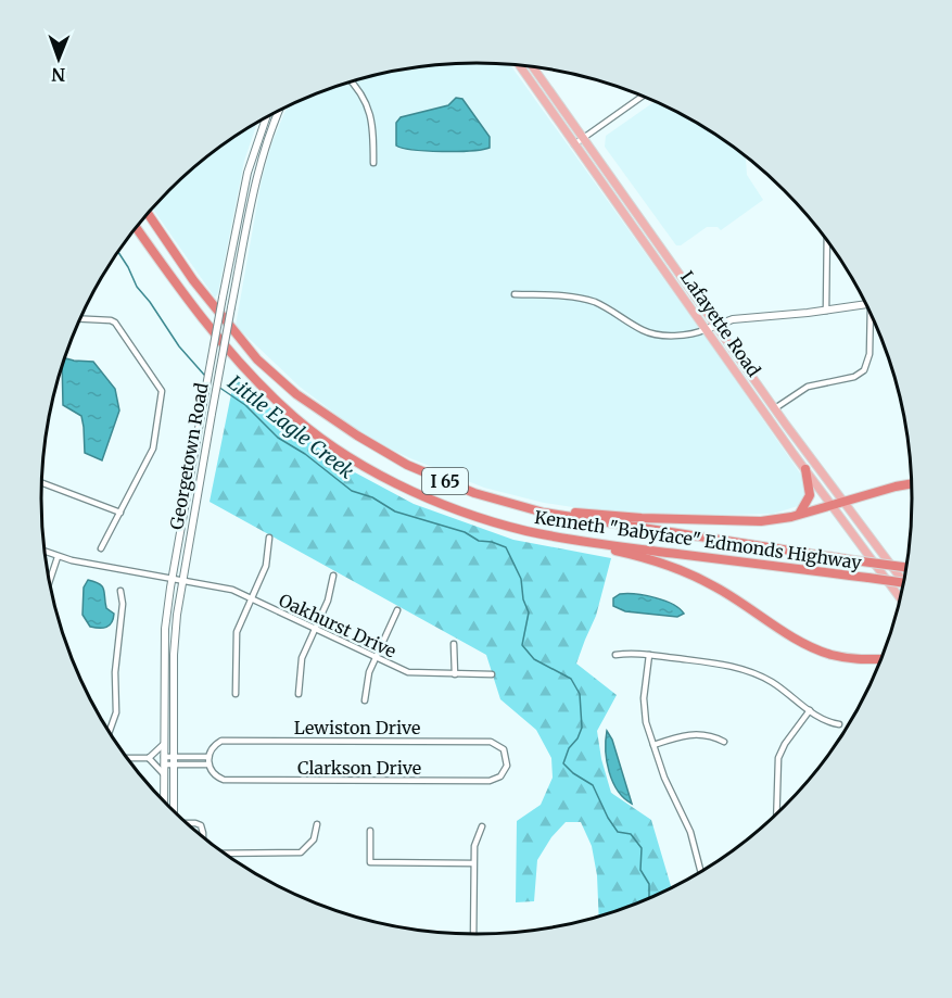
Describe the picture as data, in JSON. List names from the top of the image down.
{
  "streets": {
    "highway": ["I 65", "Kenneth \"Babyface\" Edmonds Highway"],
    "main road": ["Lafayette Road", "Georgetown Road"],
    "street": ["Oakhurst Drive", "Lewiston Drive", "Clarkson Drive"]
  },
  "crossings": [
    ["Georgetown Road", "Oakhurst Drive"],
    ["Lewiston Drive", "Clarkson Drive"]
  ],
  "water": ["Little Eagle Creek"],
  "north": "bottom"
}
